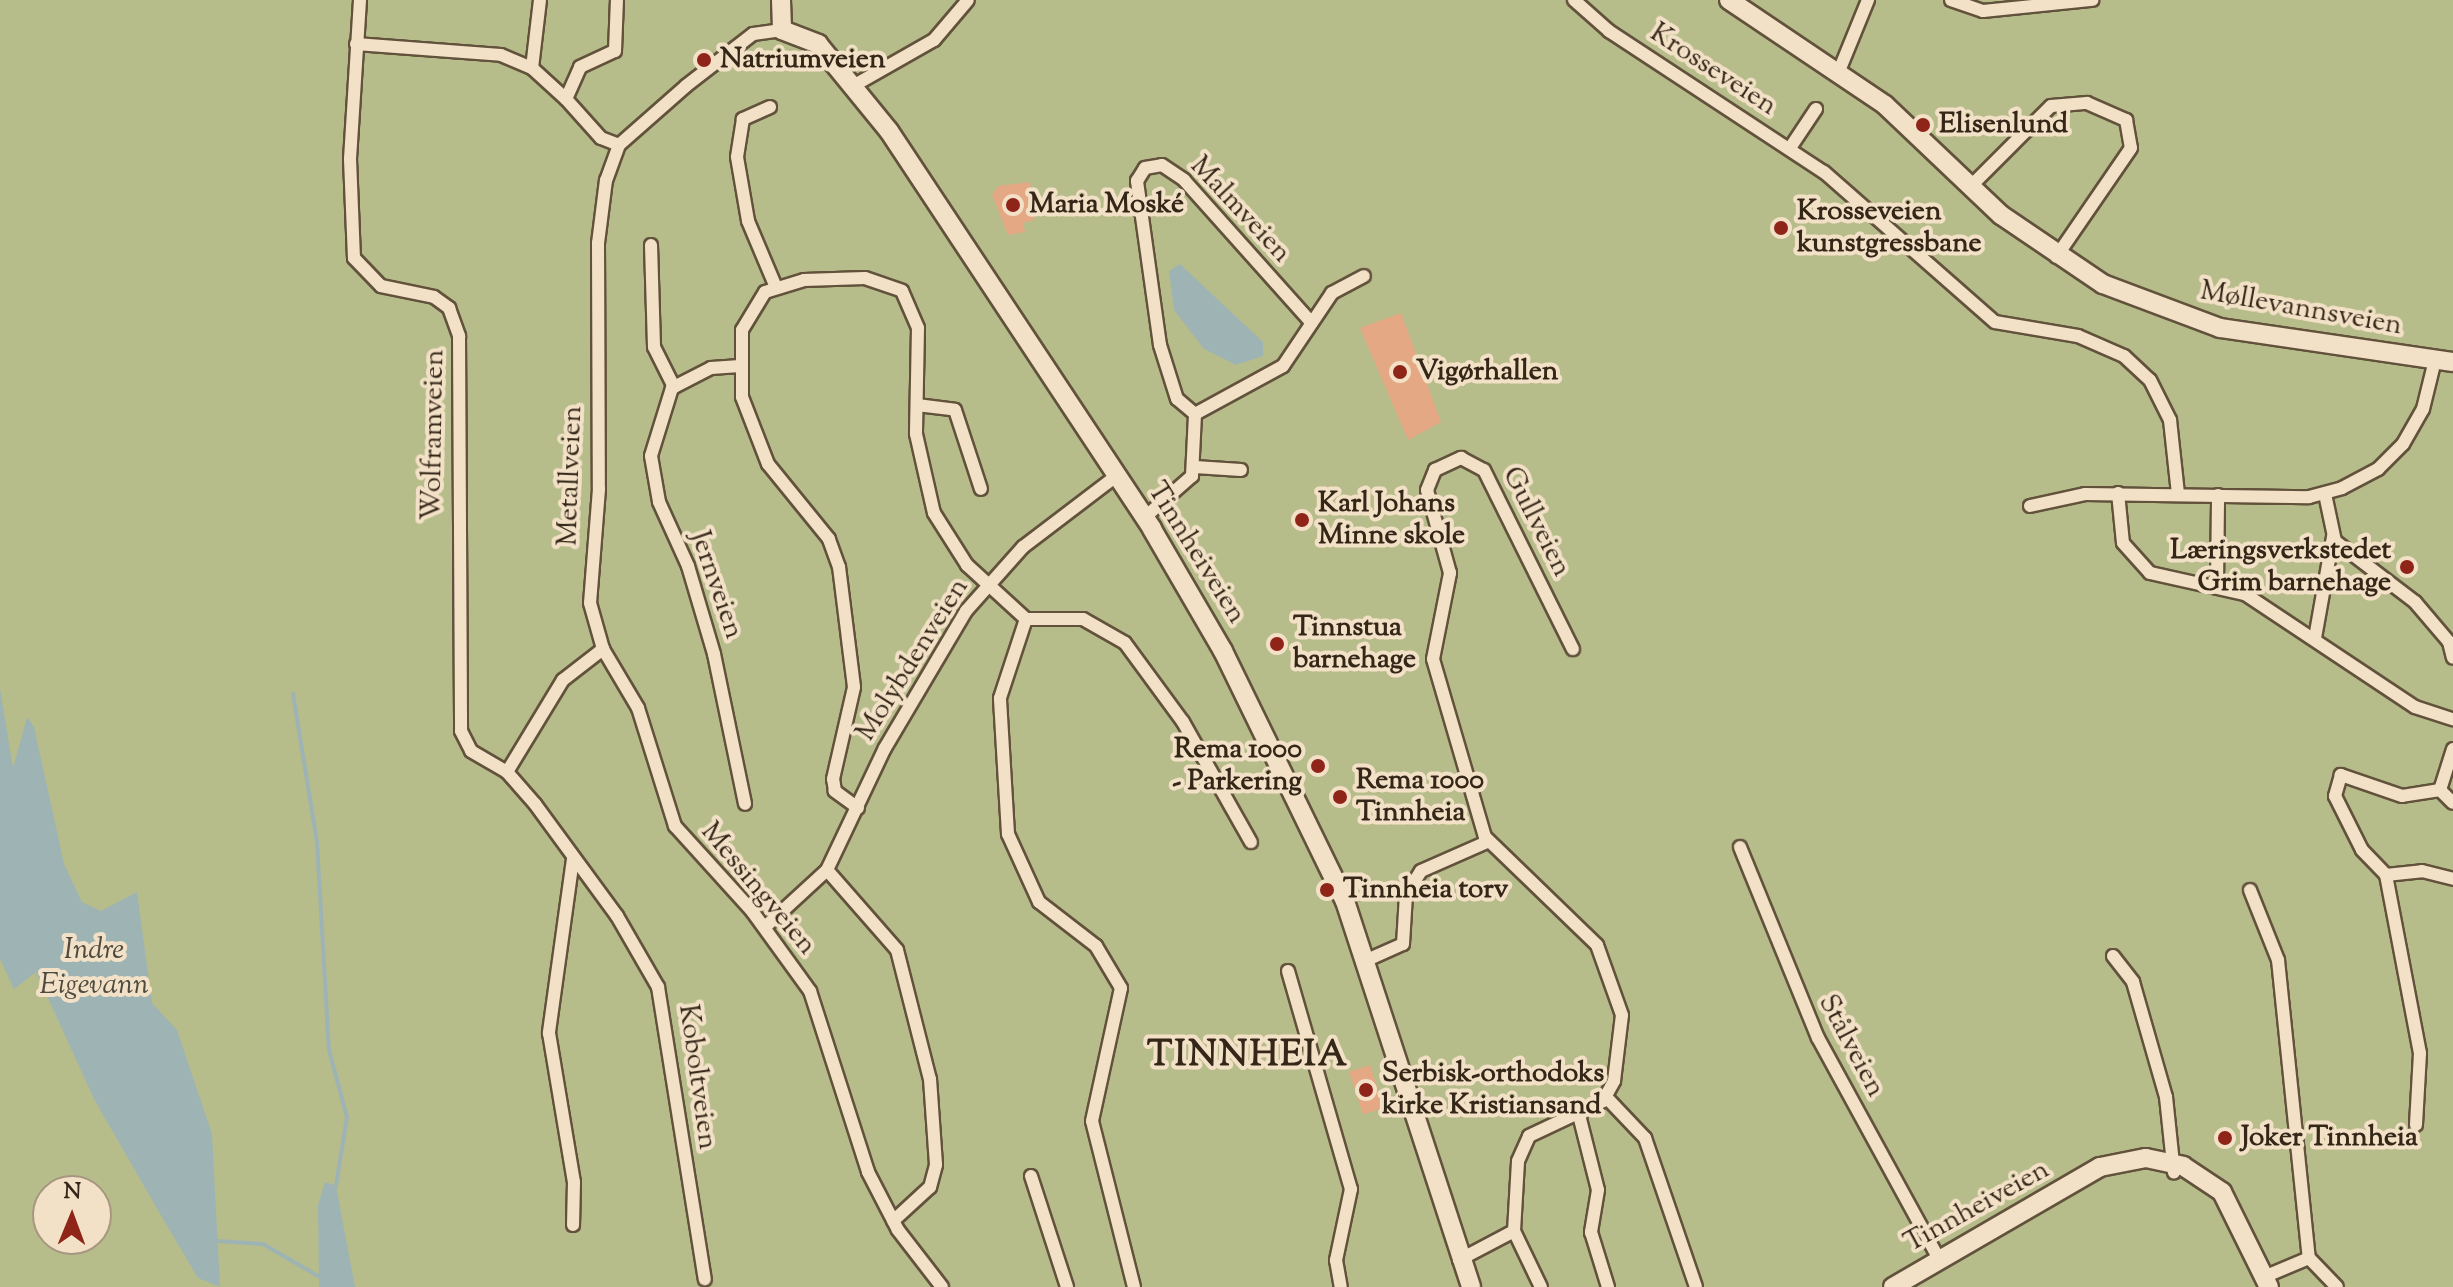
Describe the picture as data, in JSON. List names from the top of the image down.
{
  "streets": {
    "street": [
      "Krosseveien",
      "Malmveien",
      "Møllevannsveien",
      "Wolframveien",
      "Metallveien",
      "Gullveien",
      "Tinnheiveien",
      "Jernveien",
      "Molybdenveien",
      "Messingveien",
      "Stålveien",
      "Koboltveien"
    ]
  },
  "crossings": [
    ["Wolframveien", "Koboltveien"],
    ["Metallveien", "Messingveien"],
    ["Tinnheiveien", "Molybdenveien"],
    ["Tinnheiveien", "Stålveien"],
    ["Molybdenveien", "Messingveien"]
  ],
  "districts": ["TINNHEIA"],
  "water": ["Indre Eigevann"],
  "places": [
    "Natriumveien",
    "Elisenlund",
    "Maria Moské",
    "Krosseveien kunstgressbane",
    "Vigørhallen",
    "Karl Johans Minne skole",
    "Læringsverkstedet Grim barnehage",
    "Tinnstua barnehage",
    "Rema 1000 - Parkering",
    "Rema 1000 Tinnheia",
    "Tinnheia torv",
    "Serbisk-orthodoks kirke Kristiansand",
    "Joker Tinnheia"
  ],
  "north": "top"
}
